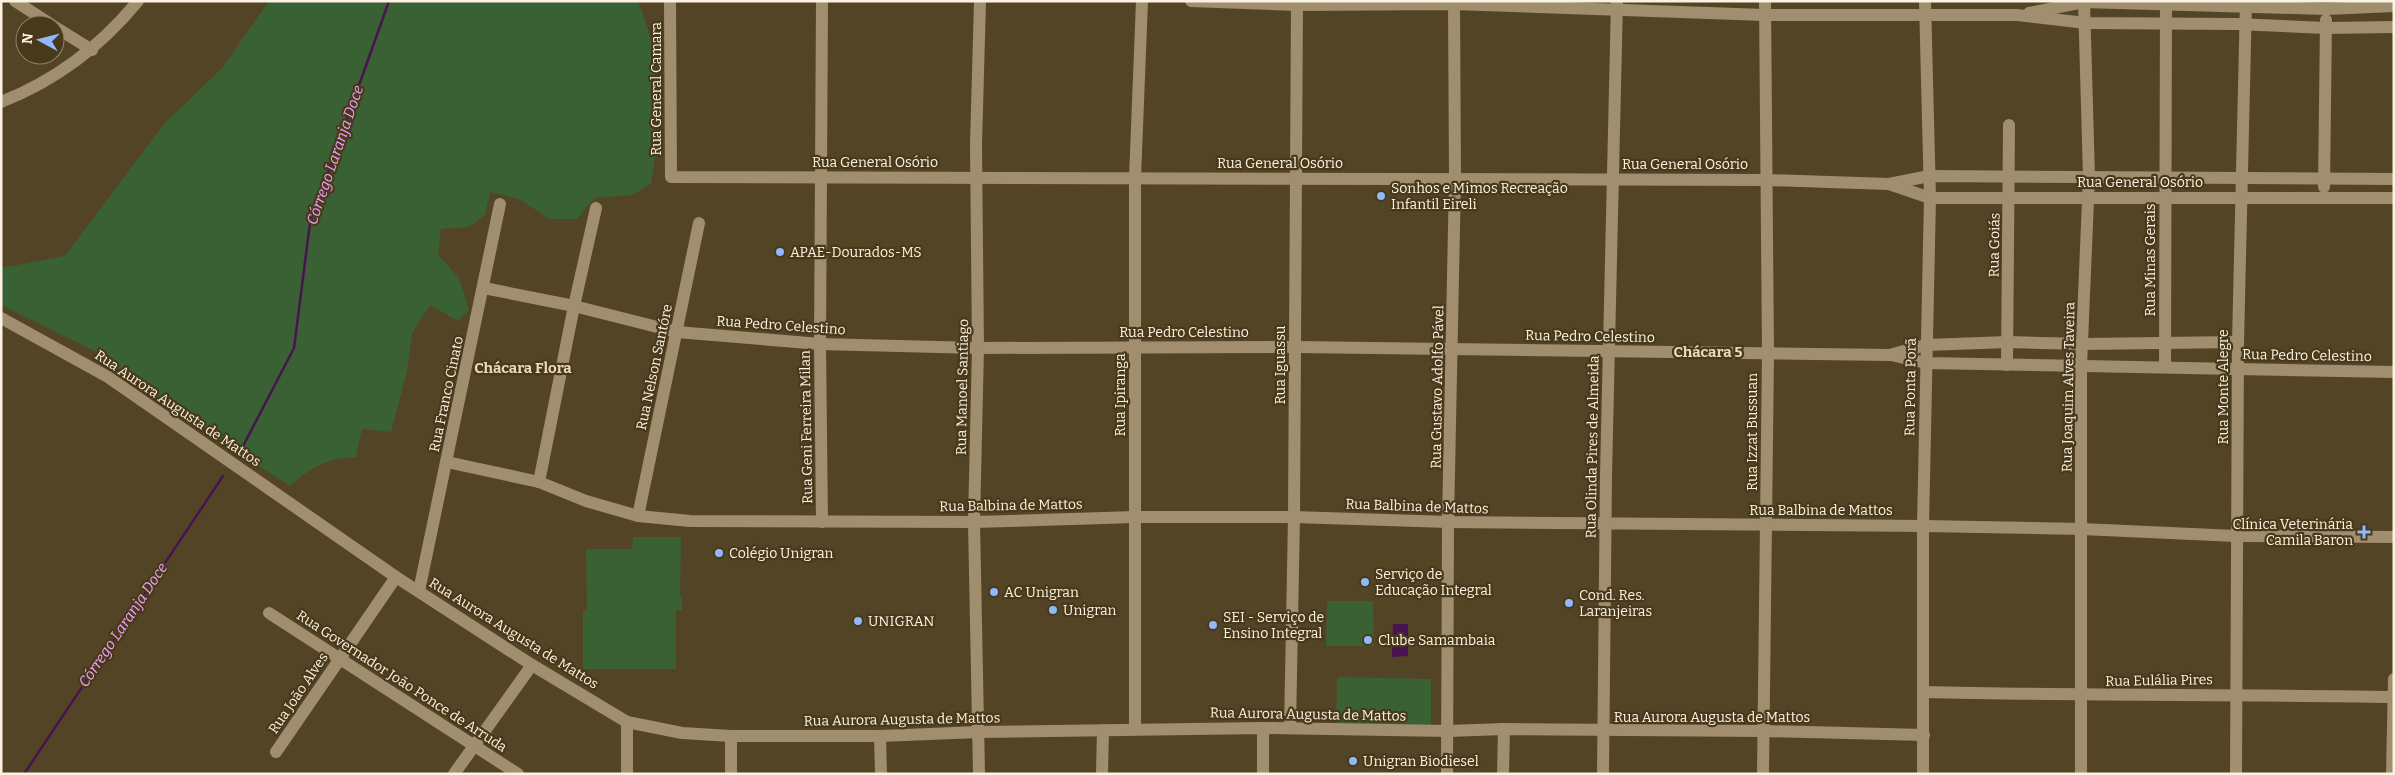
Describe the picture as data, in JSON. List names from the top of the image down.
{
  "streets": {
    "street": [
      "Rua General Camara",
      "Rua General Osório",
      "Rua Goiás",
      "Rua Minas Gerais",
      "Rua Pedro Celestino",
      "Rua Iguassu",
      "Rua Nelson Santóre",
      "Rua Manoel Santiago",
      "Rua Gustavo Adolfo Pável",
      "Rua Ponta Porã",
      "Rua Joaquim Alves Taveira",
      "Rua Monte Alegre",
      "Rua Franco Cinato",
      "Rua Ipiranga",
      "Rua Aurora Augusta de Mattos",
      "Rua Geni Ferreira Milan",
      "Rua Izzat Bussuan",
      "Rua Olinda Pires de Almeida",
      "Rua Balbina de Mattos",
      "Rua Eulália Pires",
      "Rua Governador João Ponce de Arruda",
      "Rua João Alves"
    ]
  },
  "crossings": [
    ["Rua General Camara", "Rua General Osório"],
    ["Rua General Osório", "Rua Goiás"],
    ["Rua General Osório", "Rua Minas Gerais"],
    ["Rua General Osório", "Rua Iguassu"],
    ["Rua General Osório", "Rua Manoel Santiago"],
    ["Rua General Osório", "Rua Gustavo Adolfo Pável"],
    ["Rua General Osório", "Rua Ponta Porã"],
    ["Rua General Osório", "Rua Joaquim Alves Taveira"],
    ["Rua General Osório", "Rua Monte Alegre"],
    ["Rua General Osório", "Rua Ipiranga"],
    ["Rua General Osório", "Rua Geni Ferreira Milan"],
    ["Rua General Osório", "Rua Izzat Bussuan"],
    ["Rua General Osório", "Rua Olinda Pires de Almeida"],
    ["Rua Goiás", "Rua Pedro Celestino"],
    ["Rua Minas Gerais", "Rua Pedro Celestino"],
    ["Rua Pedro Celestino", "Rua Iguassu"],
    ["Rua Pedro Celestino", "Rua Nelson Santóre"],
    ["Rua Pedro Celestino", "Rua Manoel Santiago"],
    ["Rua Pedro Celestino", "Rua Gustavo Adolfo Pável"],
    ["Rua Pedro Celestino", "Rua Ponta Porã"],
    ["Rua Pedro Celestino", "Rua Joaquim Alves Taveira"],
    ["Rua Pedro Celestino", "Rua Monte Alegre"],
    ["Rua Pedro Celestino", "Rua Franco Cinato"],
    ["Rua Pedro Celestino", "Rua Ipiranga"],
    ["Rua Pedro Celestino", "Rua Geni Ferreira Milan"],
    ["Rua Pedro Celestino", "Rua Izzat Bussuan"],
    ["Rua Pedro Celestino", "Rua Olinda Pires de Almeida"],
    ["Rua Iguassu", "Rua Aurora Augusta de Mattos"],
    ["Rua Iguassu", "Rua Balbina de Mattos"],
    ["Rua Nelson Santóre", "Rua Balbina de Mattos"],
    ["Rua Manoel Santiago", "Rua Aurora Augusta de Mattos"],
    ["Rua Manoel Santiago", "Rua Balbina de Mattos"],
    ["Rua Gustavo Adolfo Pável", "Rua Aurora Augusta de Mattos"],
    ["Rua Gustavo Adolfo Pável", "Rua Balbina de Mattos"],
    ["Rua Ponta Porã", "Rua Aurora Augusta de Mattos"],
    ["Rua Ponta Porã", "Rua Balbina de Mattos"],
    ["Rua Ponta Porã", "Rua Eulália Pires"],
    ["Rua Joaquim Alves Taveira", "Rua Balbina de Mattos"],
    ["Rua Joaquim Alves Taveira", "Rua Eulália Pires"],
    ["Rua Monte Alegre", "Rua Balbina de Mattos"],
    ["Rua Monte Alegre", "Rua Eulália Pires"],
    ["Rua Franco Cinato", "Rua Aurora Augusta de Mattos"],
    ["Rua Franco Cinato", "Rua Balbina de Mattos"],
    ["Rua Ipiranga", "Rua Aurora Augusta de Mattos"],
    ["Rua Ipiranga", "Rua Balbina de Mattos"],
    ["Rua Aurora Augusta de Mattos", "Rua Izzat Bussuan"],
    ["Rua Aurora Augusta de Mattos", "Rua Olinda Pires de Almeida"],
    ["Rua Aurora Augusta de Mattos", "Rua João Alves"],
    ["Rua Geni Ferreira Milan", "Rua Balbina de Mattos"],
    ["Rua Izzat Bussuan", "Rua Balbina de Mattos"],
    ["Rua Olinda Pires de Almeida", "Rua Balbina de Mattos"],
    ["Rua Governador João Ponce de Arruda", "Rua João Alves"]
  ],
  "districts": ["Chácara 5", "Chácara Flora"],
  "water": ["Córrego Laranja Doce"],
  "places": {
    "other": [
      "Sonhos e Mimos Recreação Infantil Eireli",
      "APAE-Dourados-MS",
      "Colégio Unigran",
      "Serviço de Educação Integral",
      "AC Unigran",
      "Cond. Res. Laranjeiras",
      "Unigran",
      "UNIGRAN",
      "SEI - Serviço de Ensino Integral",
      "Clube Samambaia",
      "Unigran Biodiesel"
    ],
    "health": ["Clínica Veterinária Camila Baron"]
  },
  "north": "left"
}
